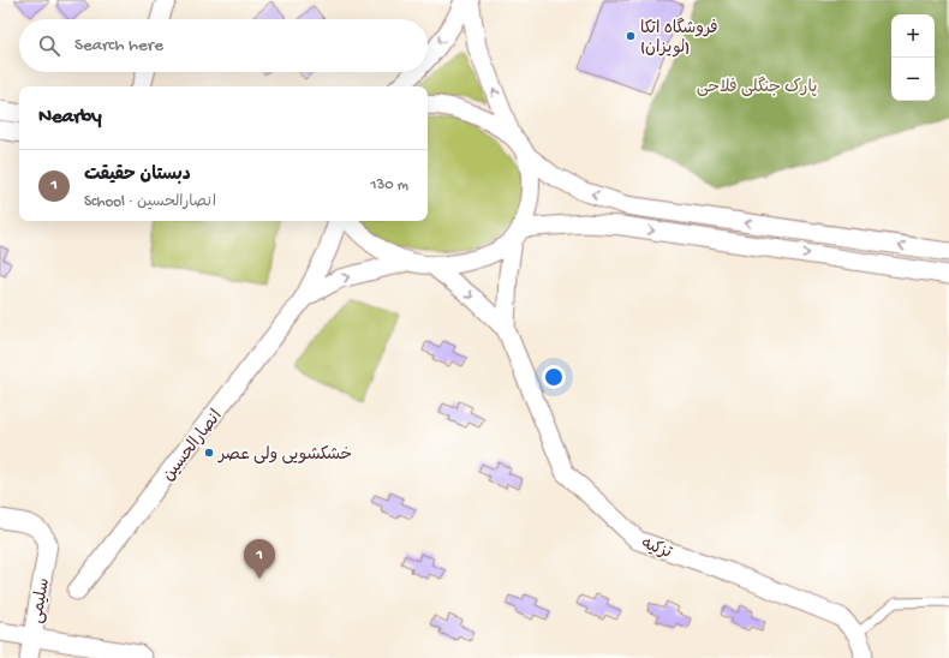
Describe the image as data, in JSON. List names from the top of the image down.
{
  "streets": {
    "street": ["انصارالحسین", "تزکیه", "سلیمی"]
  },
  "parks": ["پارک جنگلی فلاحی"],
  "places": ["فروشگاه اتکا (لویزان)", "خشکشویی ولی عصر"],
  "page": {
    "map_buttons": ["+", "−"],
    "search": "Search here",
    "heading": "Nearby",
    "list": [
      {
        "mark": "1",
        "name": "دبستان حقیقت",
        "note": "School · انصارالحسین",
        "value": "130 m"
      }
    ],
    "pins": "1"
  }
}
